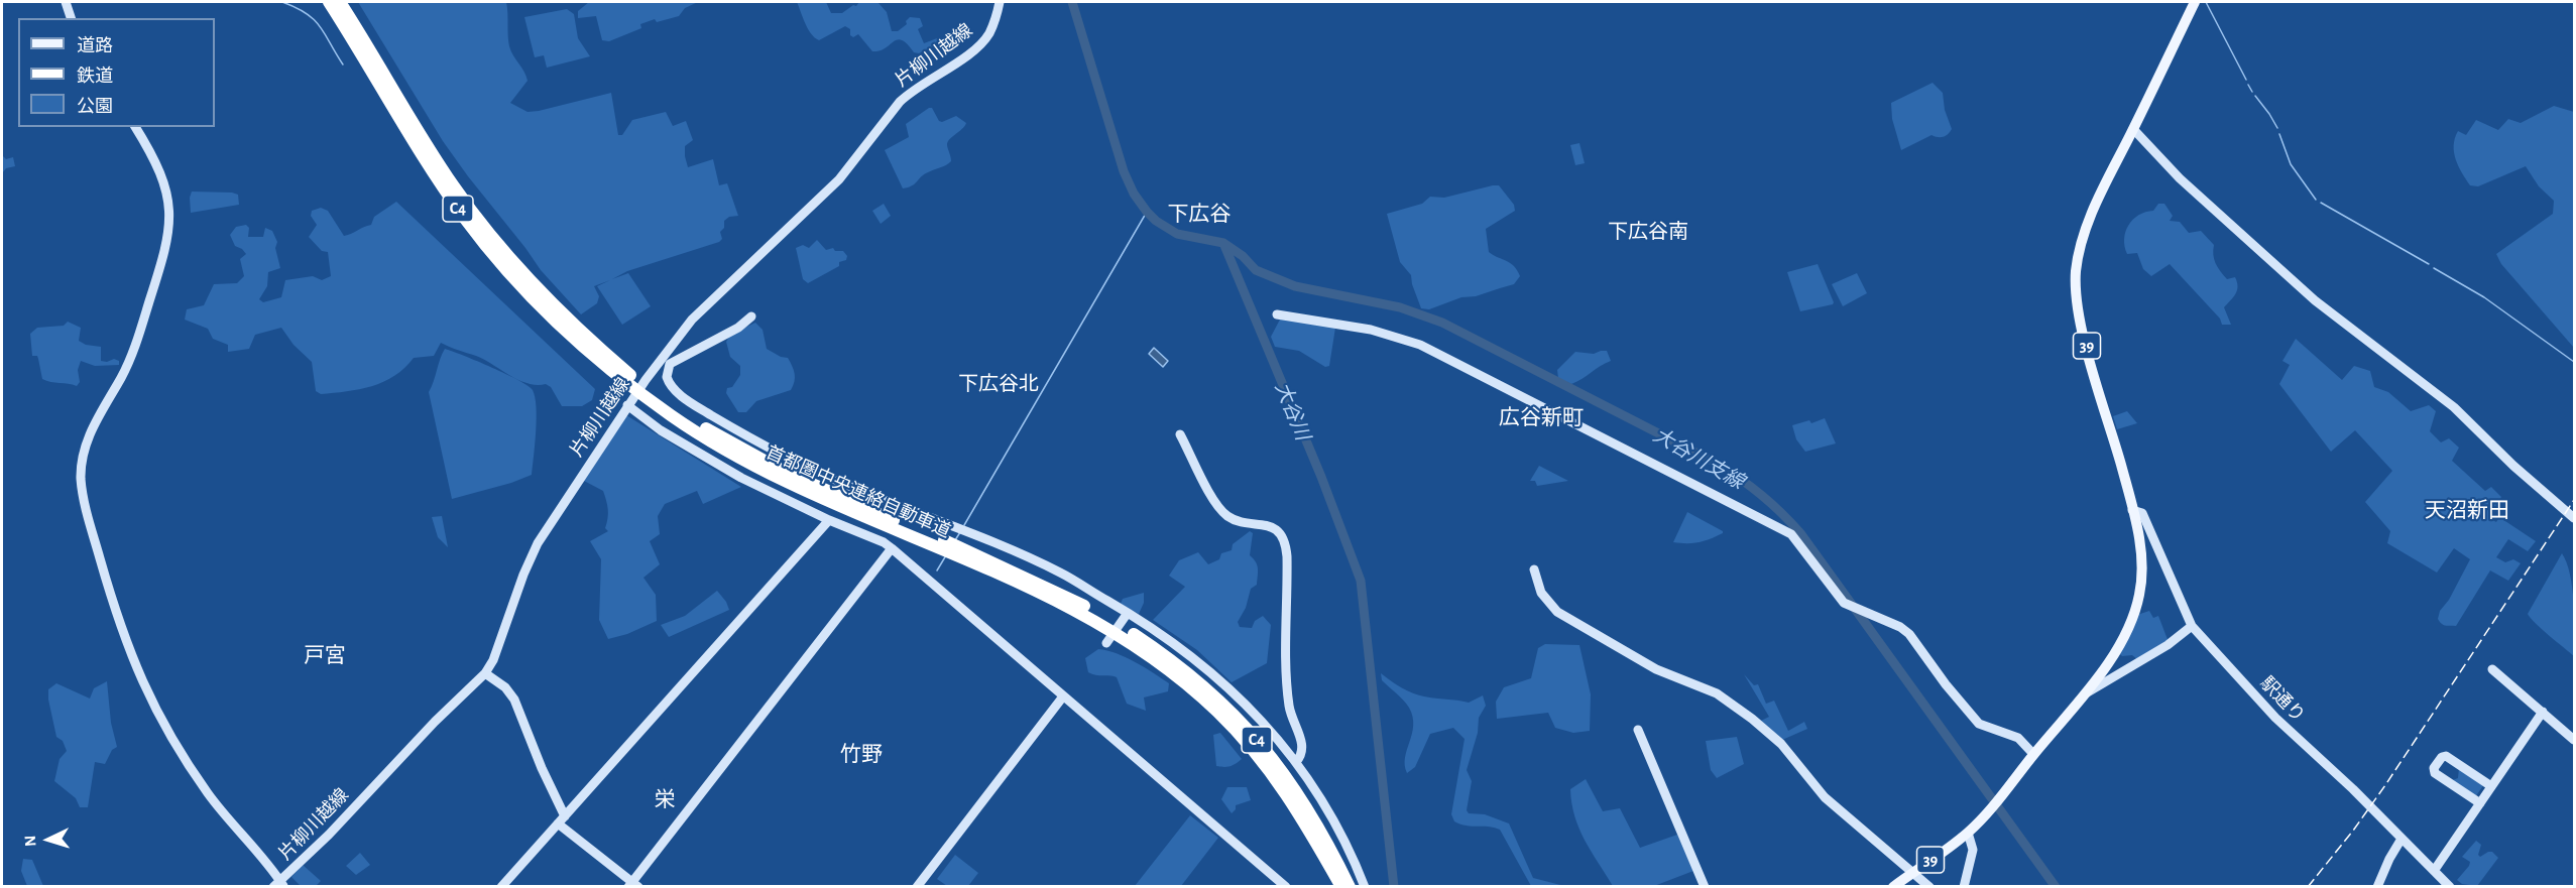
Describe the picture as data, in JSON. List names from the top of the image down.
{
  "streets": {
    "highway": ["C4", "首都圏中央連絡自動車道"],
    "main road": ["39"],
    "street": ["片柳川越線", "駅通り"]
  },
  "crossings": [
    ["39", "駅通り"]
  ],
  "districts": [
    "下広谷",
    "下広谷南",
    "下広谷北",
    "広谷新町",
    "天沼新田",
    "戸宮",
    "竹野",
    "栄"
  ],
  "water": ["大谷川", "大谷川支線"],
  "legend": ["道路", "鉄道", "公園"],
  "north": "left"
}
